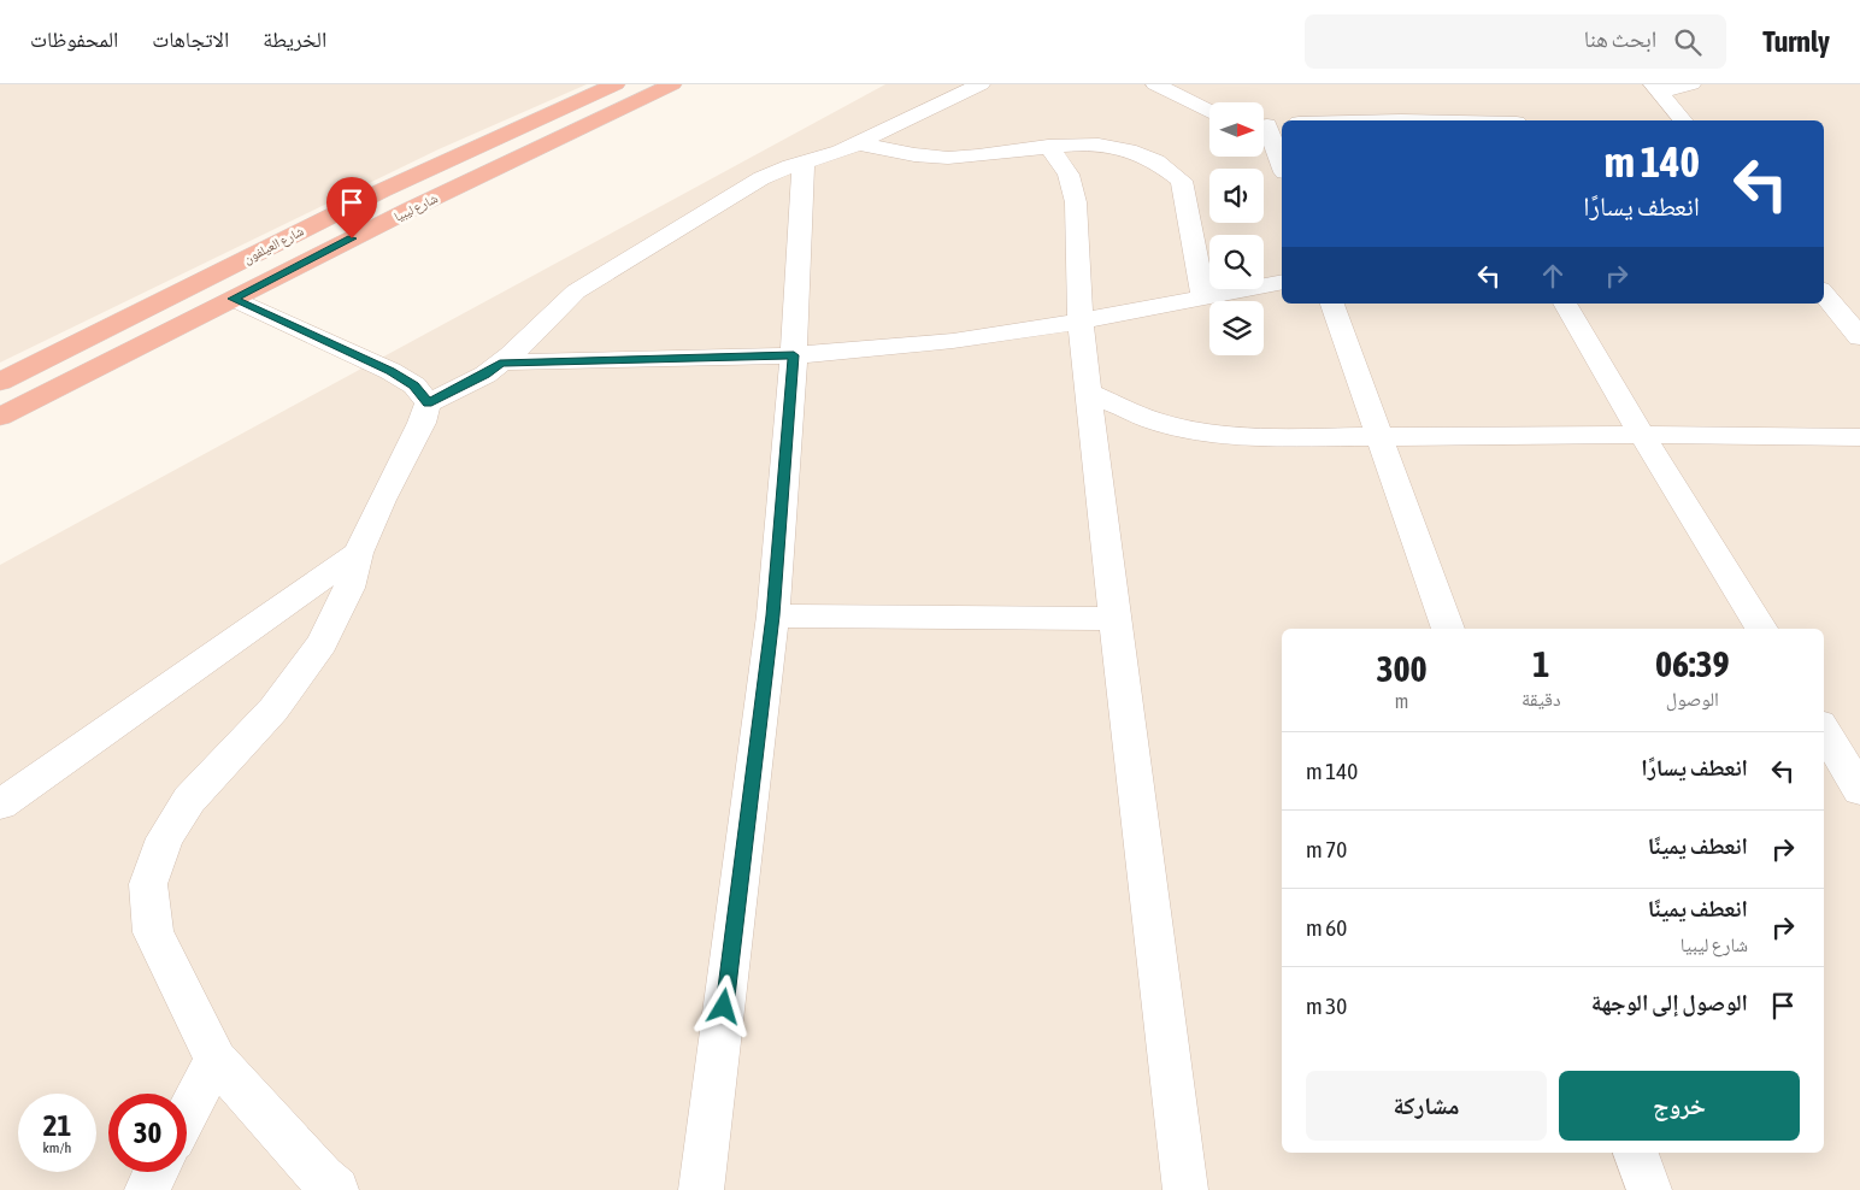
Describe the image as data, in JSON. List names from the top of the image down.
{
  "streets": {
    "highway": ["شارع ليبيا", "شارع العيلفون"]
  },
  "north": "right",
  "page": {
    "header": "Turnly",
    "search": "ابحث هنا",
    "nav": ["الخريطة", "الاتجاهات", "المحفوظات"],
    "turn": ["140 m", "انعطف يسارًا"],
    "eta": [
      "06:39",
      "الوصول",
      "1",
      "دقيقة",
      "300",
      "m"
    ],
    "list": [
      {
        "name": "انعطف يسارًا",
        "value": "140 m"
      },
      {
        "name": "انعطف يمينًا",
        "value": "70 m"
      },
      {
        "name": "انعطف يمينًا",
        "note": "شارع ليبيا",
        "value": "60 m"
      },
      {
        "name": "الوصول إلى الوجهة",
        "value": "30 m"
      }
    ],
    "buttons": ["خروج", "مشاركة"],
    "speed": "21 km/h",
    "limit": "30"
  }
}
